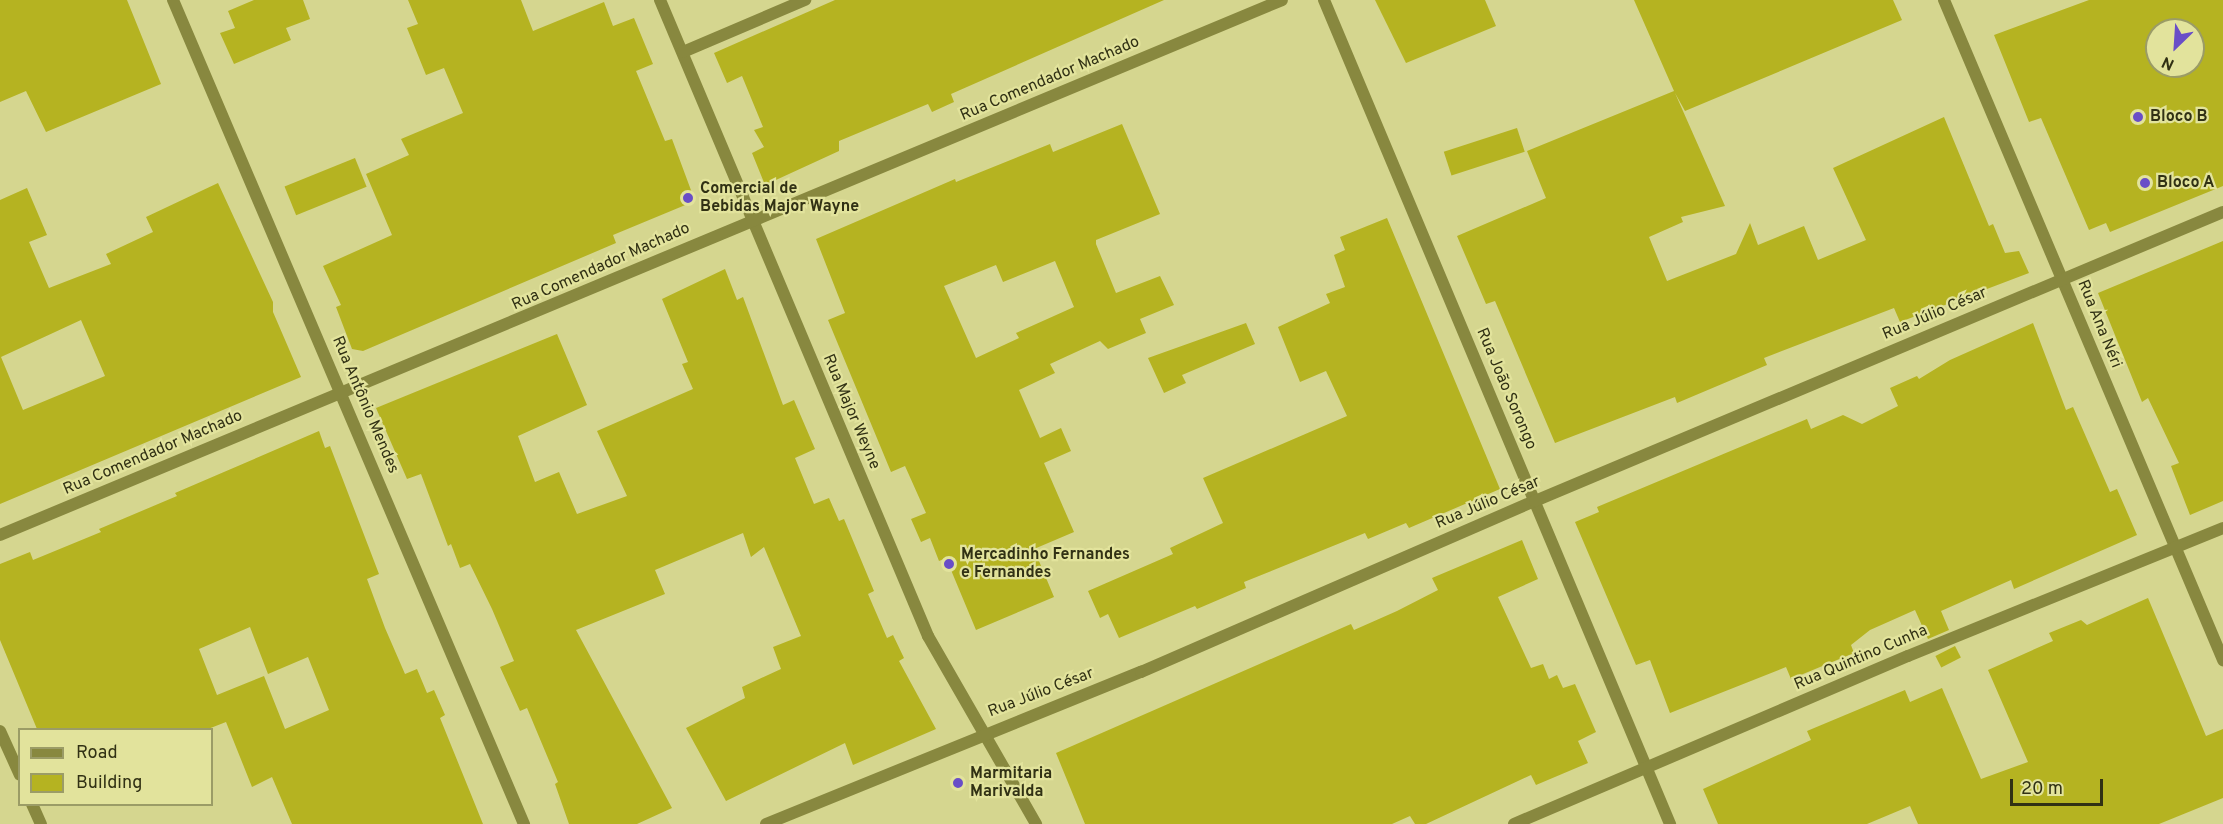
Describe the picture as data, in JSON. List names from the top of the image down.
{
  "streets": {
    "street": [
      "Rua Comendador Machado",
      "Rua Júlio César",
      "Rua Ana Néri",
      "Rua João Sorongo",
      "Rua Antônio Mendes",
      "Rua Major Weyne",
      "Rua Quintino Cunha"
    ]
  },
  "crossings": [
    ["Rua Comendador Machado", "Rua Antônio Mendes"],
    ["Rua Comendador Machado", "Rua Major Weyne"],
    ["Rua Júlio César", "Rua Ana Néri"],
    ["Rua Júlio César", "Rua João Sorongo"],
    ["Rua Júlio César", "Rua Major Weyne"],
    ["Rua Ana Néri", "Rua Quintino Cunha"],
    ["Rua João Sorongo", "Rua Quintino Cunha"]
  ],
  "places": [
    "Bloco B",
    "Bloco A",
    "Comercial de Bebidas Major Wayne",
    "Mercadinho Fernandes e Fernandes",
    "Marmitaria Marivalda"
  ],
  "legend": ["Road", "Building"],
  "scale_bar": "20 m",
  "north": "bottom left"
}
